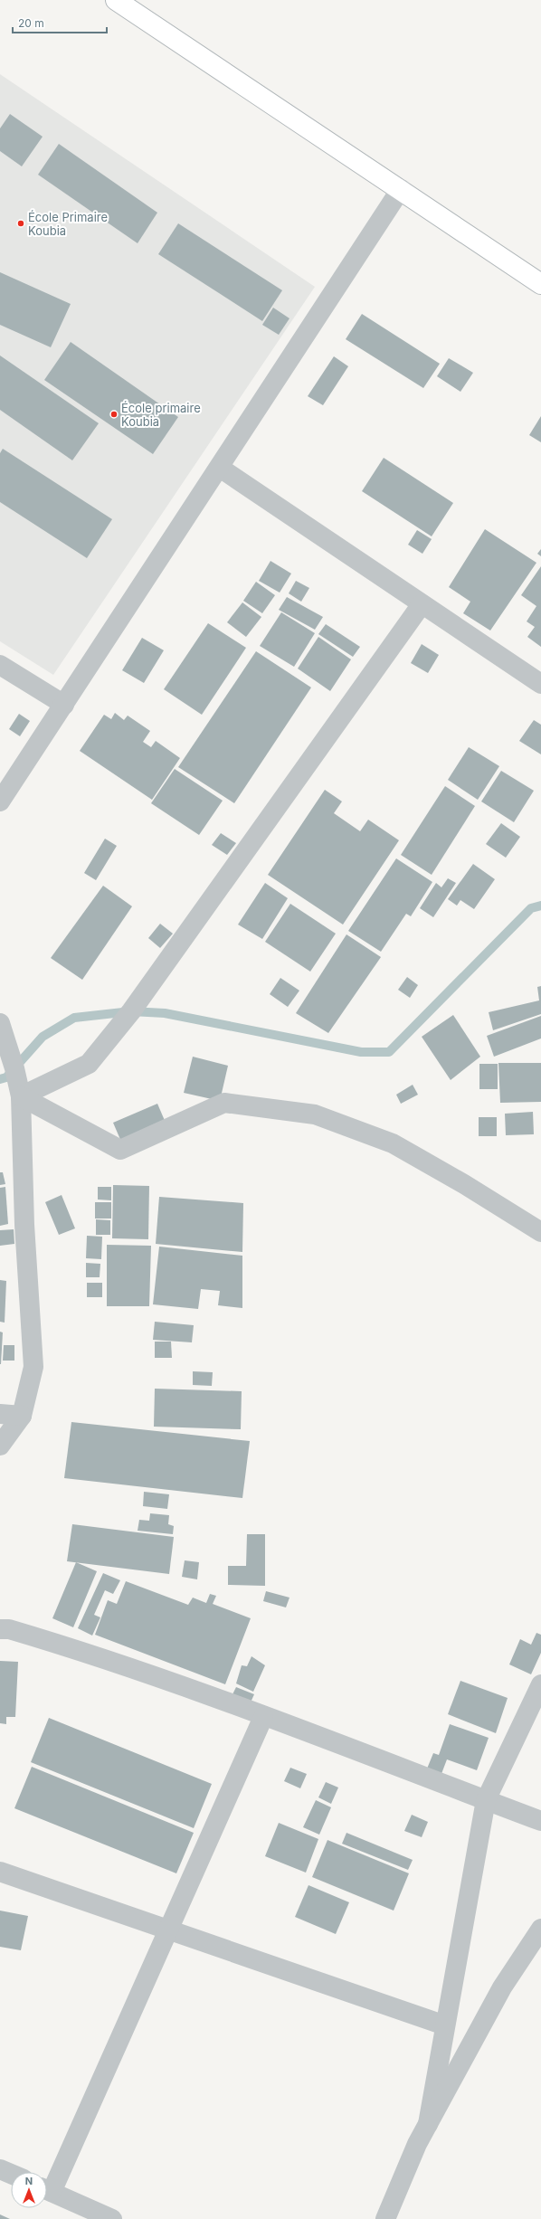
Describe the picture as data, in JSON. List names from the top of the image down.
{
  "places": ["École Primaire Koubia", "École primaire Koubia"],
  "scale_bar": "20 m",
  "north": "top"
}
